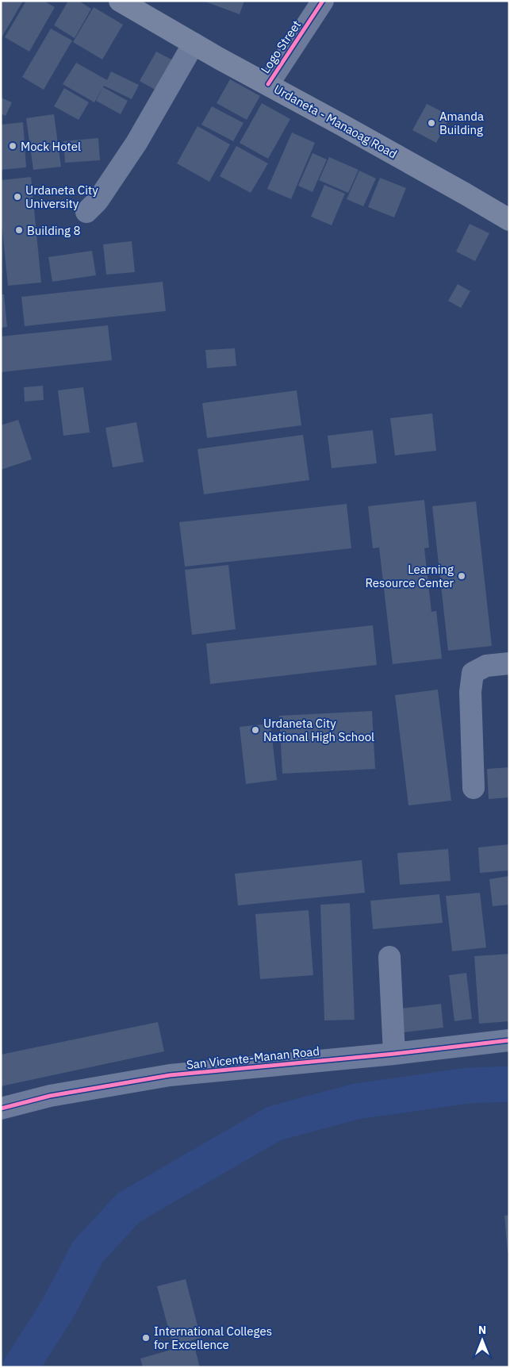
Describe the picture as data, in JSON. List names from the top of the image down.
{
  "streets": {
    "main road": ["Urdaneta - Manaoag Road"],
    "street": ["Logo Street", "San Vicente-Manan Road"]
  },
  "crossings": [
    ["Logo Street", "Urdaneta - Manaoag Road"]
  ],
  "places": [
    "Amanda Building",
    "Mock Hotel",
    "Urdaneta City University",
    "Building 8",
    "Learning Resource Center",
    "Urdaneta City National High School",
    "International Colleges for Excellence"
  ],
  "north": "top"
}
